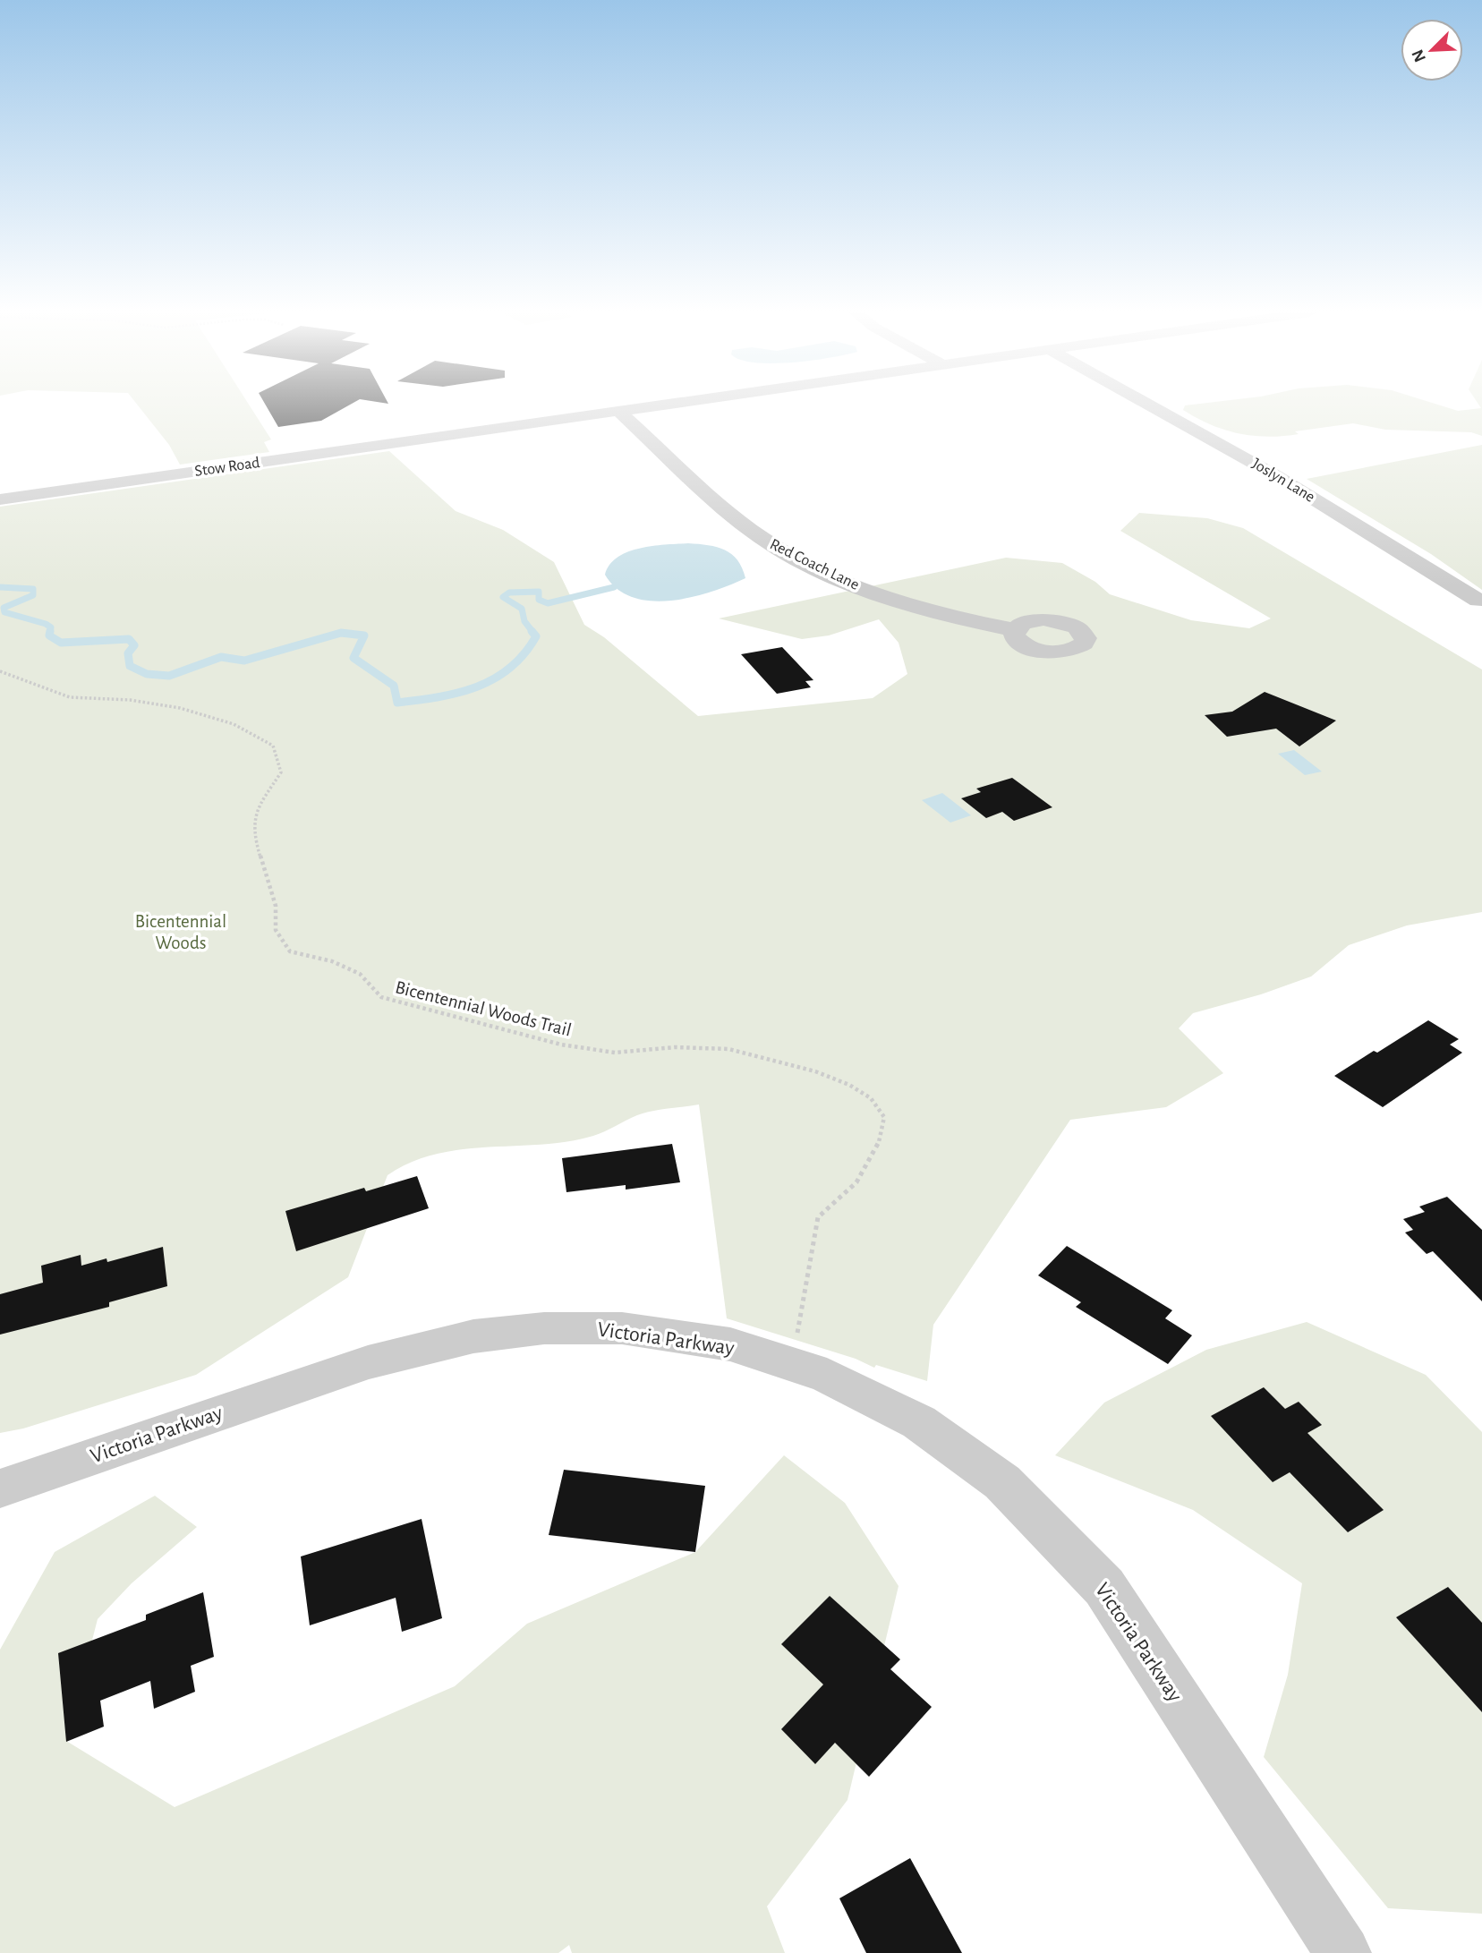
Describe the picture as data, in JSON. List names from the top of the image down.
{
  "streets": {
    "street": [
      "Stow Road",
      "Joslyn Lane",
      "Red Coach Lane",
      "Victoria Parkway"
    ],
    "path": ["Bicentennial Woods Trail"]
  },
  "crossings": [
    ["Stow Road", "Red Coach Lane"]
  ],
  "parks": ["Bicentennial Woods"],
  "north": "bottom left"
}
